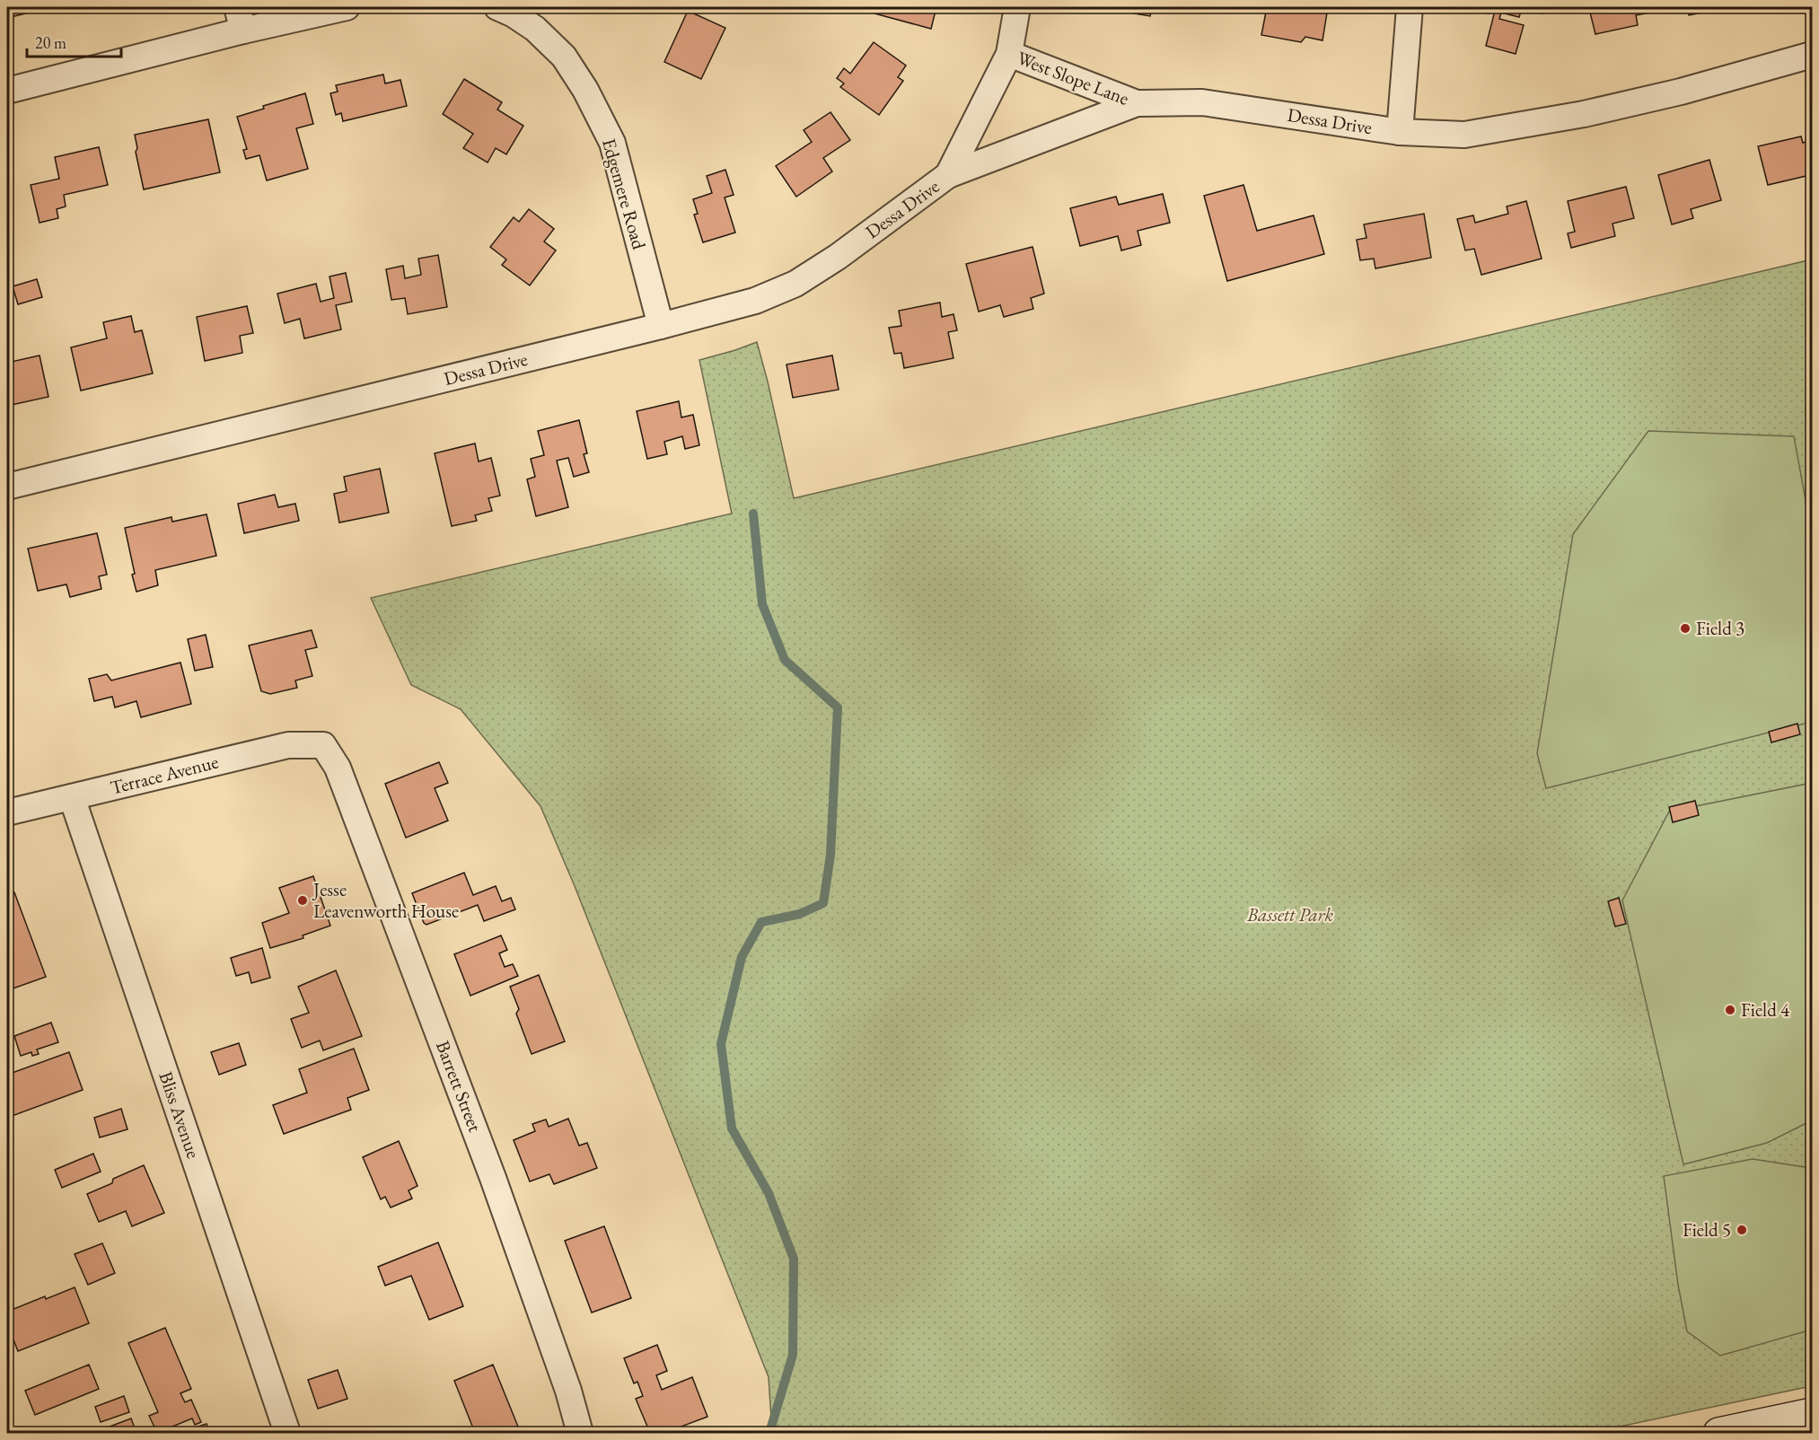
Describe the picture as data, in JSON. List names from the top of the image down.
{
  "streets": {
    "street": [
      "West Slope Lane",
      "Dessa Drive",
      "Edgemere Road",
      "Terrace Avenue",
      "Barrett Street",
      "Bliss Avenue"
    ]
  },
  "crossings": [
    ["West Slope Lane", "Dessa Drive"],
    ["Dessa Drive", "Edgemere Road"],
    ["Terrace Avenue", "Barrett Street"],
    ["Terrace Avenue", "Bliss Avenue"]
  ],
  "parks": ["Bassett Park"],
  "places": [
    "Field 3",
    "Jesse Leavenworth House",
    "Field 4",
    "Field 5"
  ],
  "scale_bar": "20 m"
}
